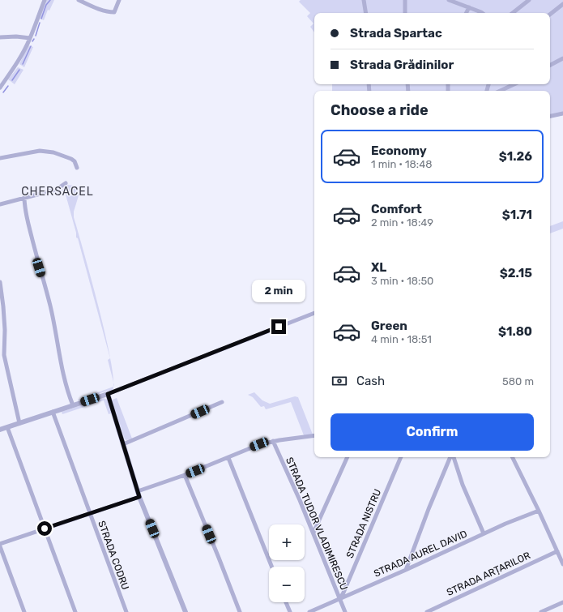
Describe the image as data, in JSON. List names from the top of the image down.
{
  "streets": {
    "street": [
      "STRADA TUDOR VLADIMIRESCU",
      "STRADA NISTRU",
      "STRADA AUREL DAVID",
      "STRADA CODRU",
      "STRADA ARȚARILOR"
    ]
  },
  "crossings": [
    ["STRADA TUDOR VLADIMIRESCU", "STRADA NISTRU"],
    ["STRADA TUDOR VLADIMIRESCU", "STRADA AUREL DAVID"],
    ["STRADA NISTRU", "STRADA AUREL DAVID"]
  ],
  "districts": ["CHERSACEL"],
  "page": {
    "banner": ["Strada Spartac", "Strada Grădinilor"],
    "heading": "Choose a ride",
    "list": [
      {
        "name": "Economy",
        "note": "1 min · 18:48",
        "value": "$1.26"
      },
      {
        "name": "Comfort",
        "note": "2 min · 18:49",
        "value": "$1.71"
      },
      {
        "name": "XL",
        "note": "3 min · 18:50",
        "value": "$2.15"
      },
      {
        "name": "Green",
        "note": "4 min · 18:51",
        "value": "$1.80"
      }
    ],
    "bubble": "2 min",
    "pay": ["Cash", "580 m"],
    "buttons": "Confirm",
    "map_buttons": ["+", "−"]
  }
}
